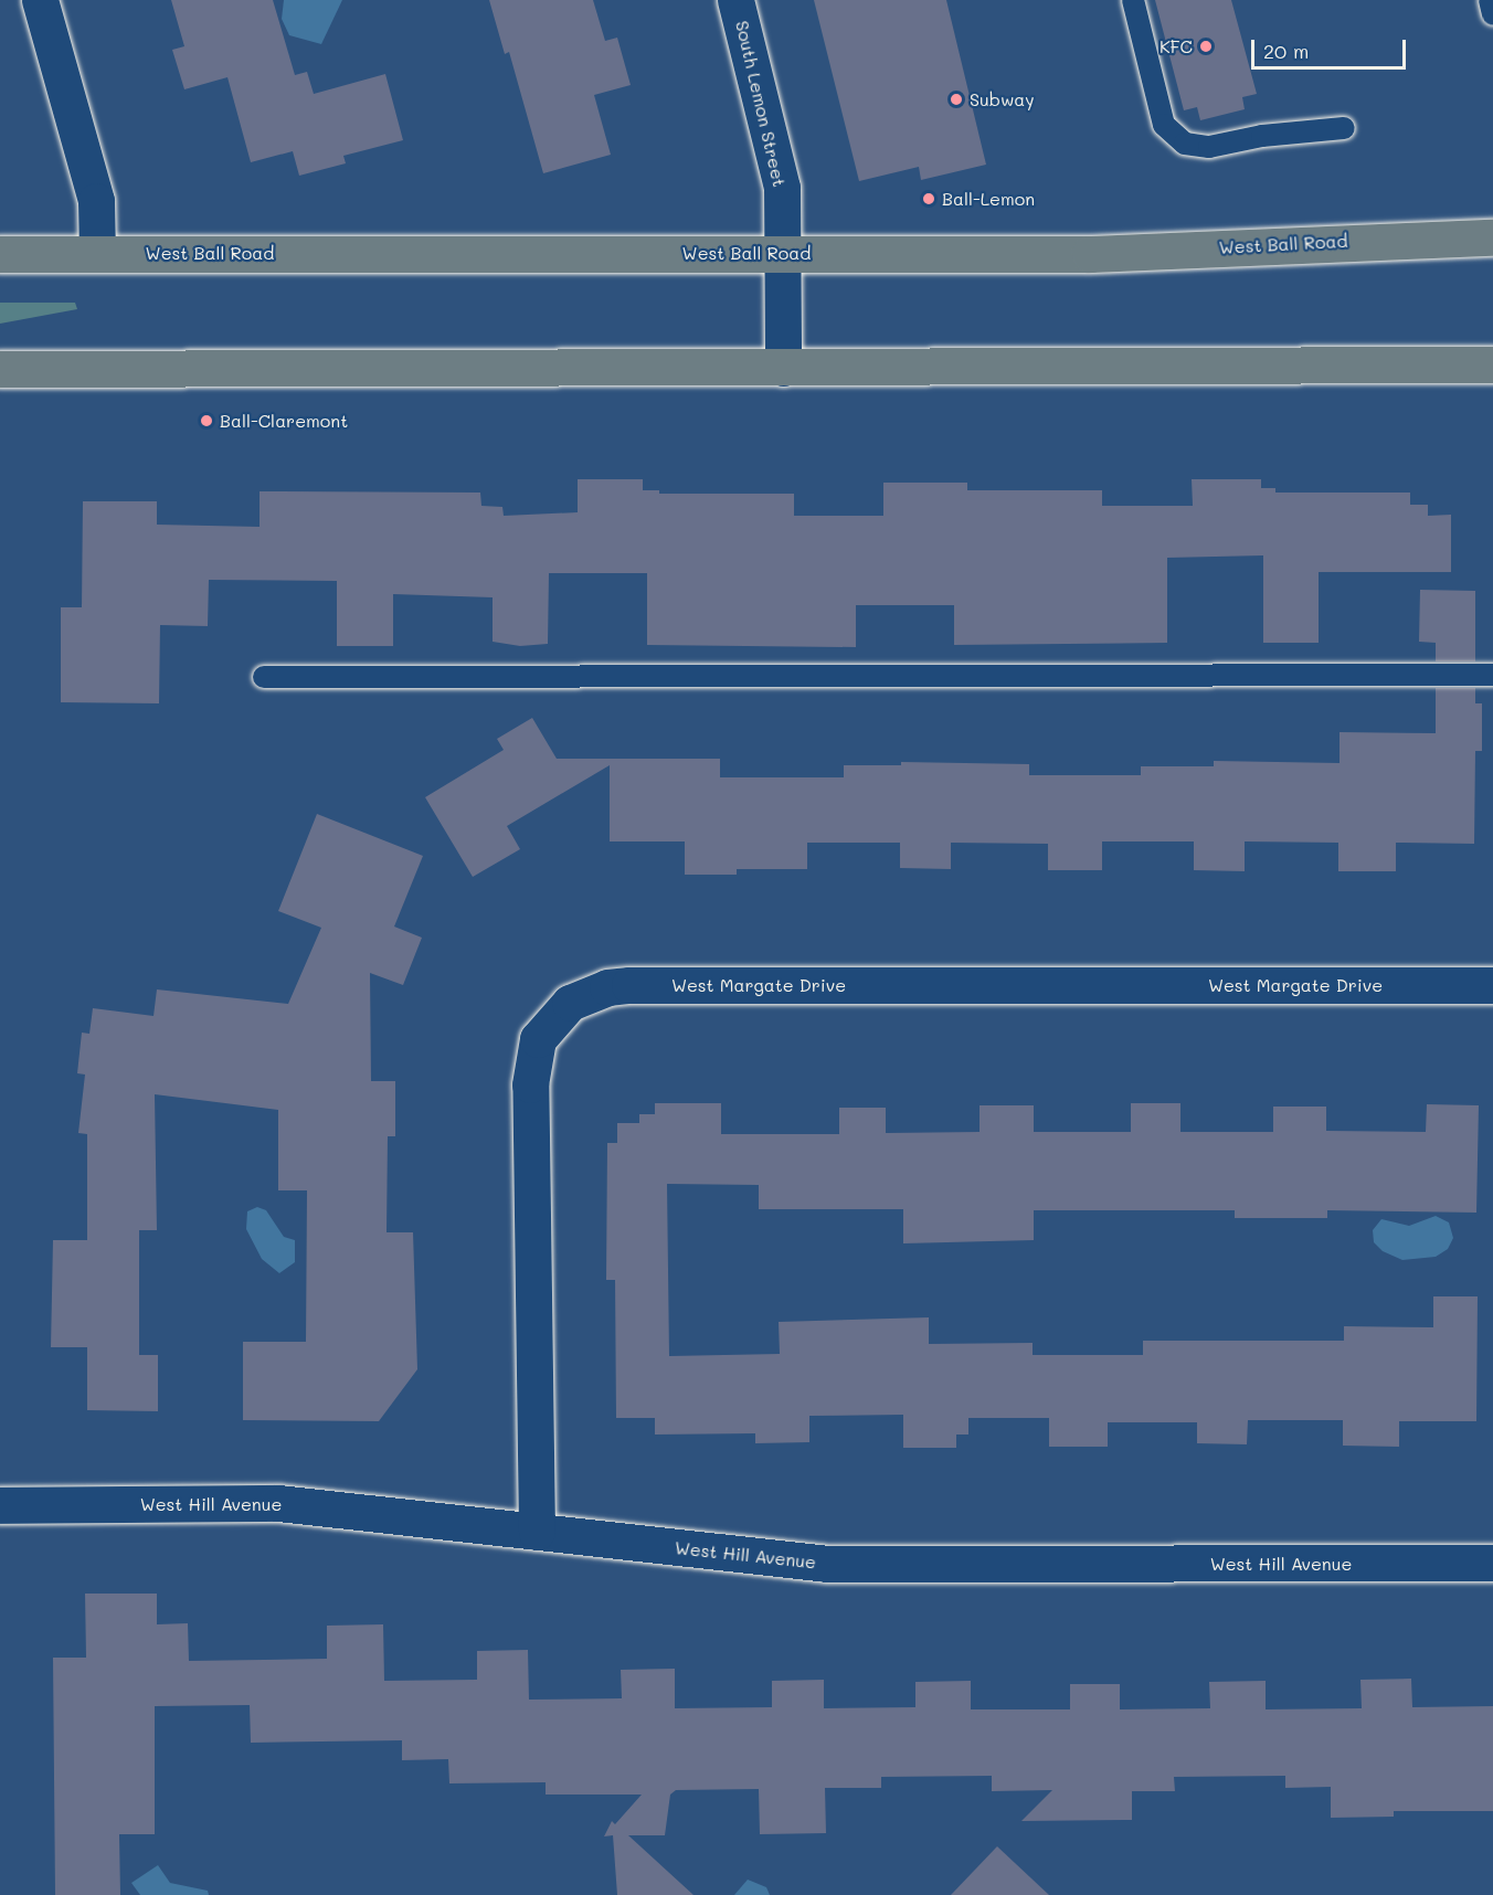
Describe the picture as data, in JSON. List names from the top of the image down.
{
  "streets": {
    "main road": ["West Ball Road"],
    "street": ["South Lemon Street", "West Margate Drive", "West Hill Avenue"]
  },
  "crossings": [
    ["South Lemon Street", "West Ball Road"],
    ["West Margate Drive", "West Hill Avenue"]
  ],
  "places": [
    "KFC",
    "Subway",
    "Ball-Lemon",
    "Ball-Claremont"
  ],
  "scale_bar": "20 m"
}
